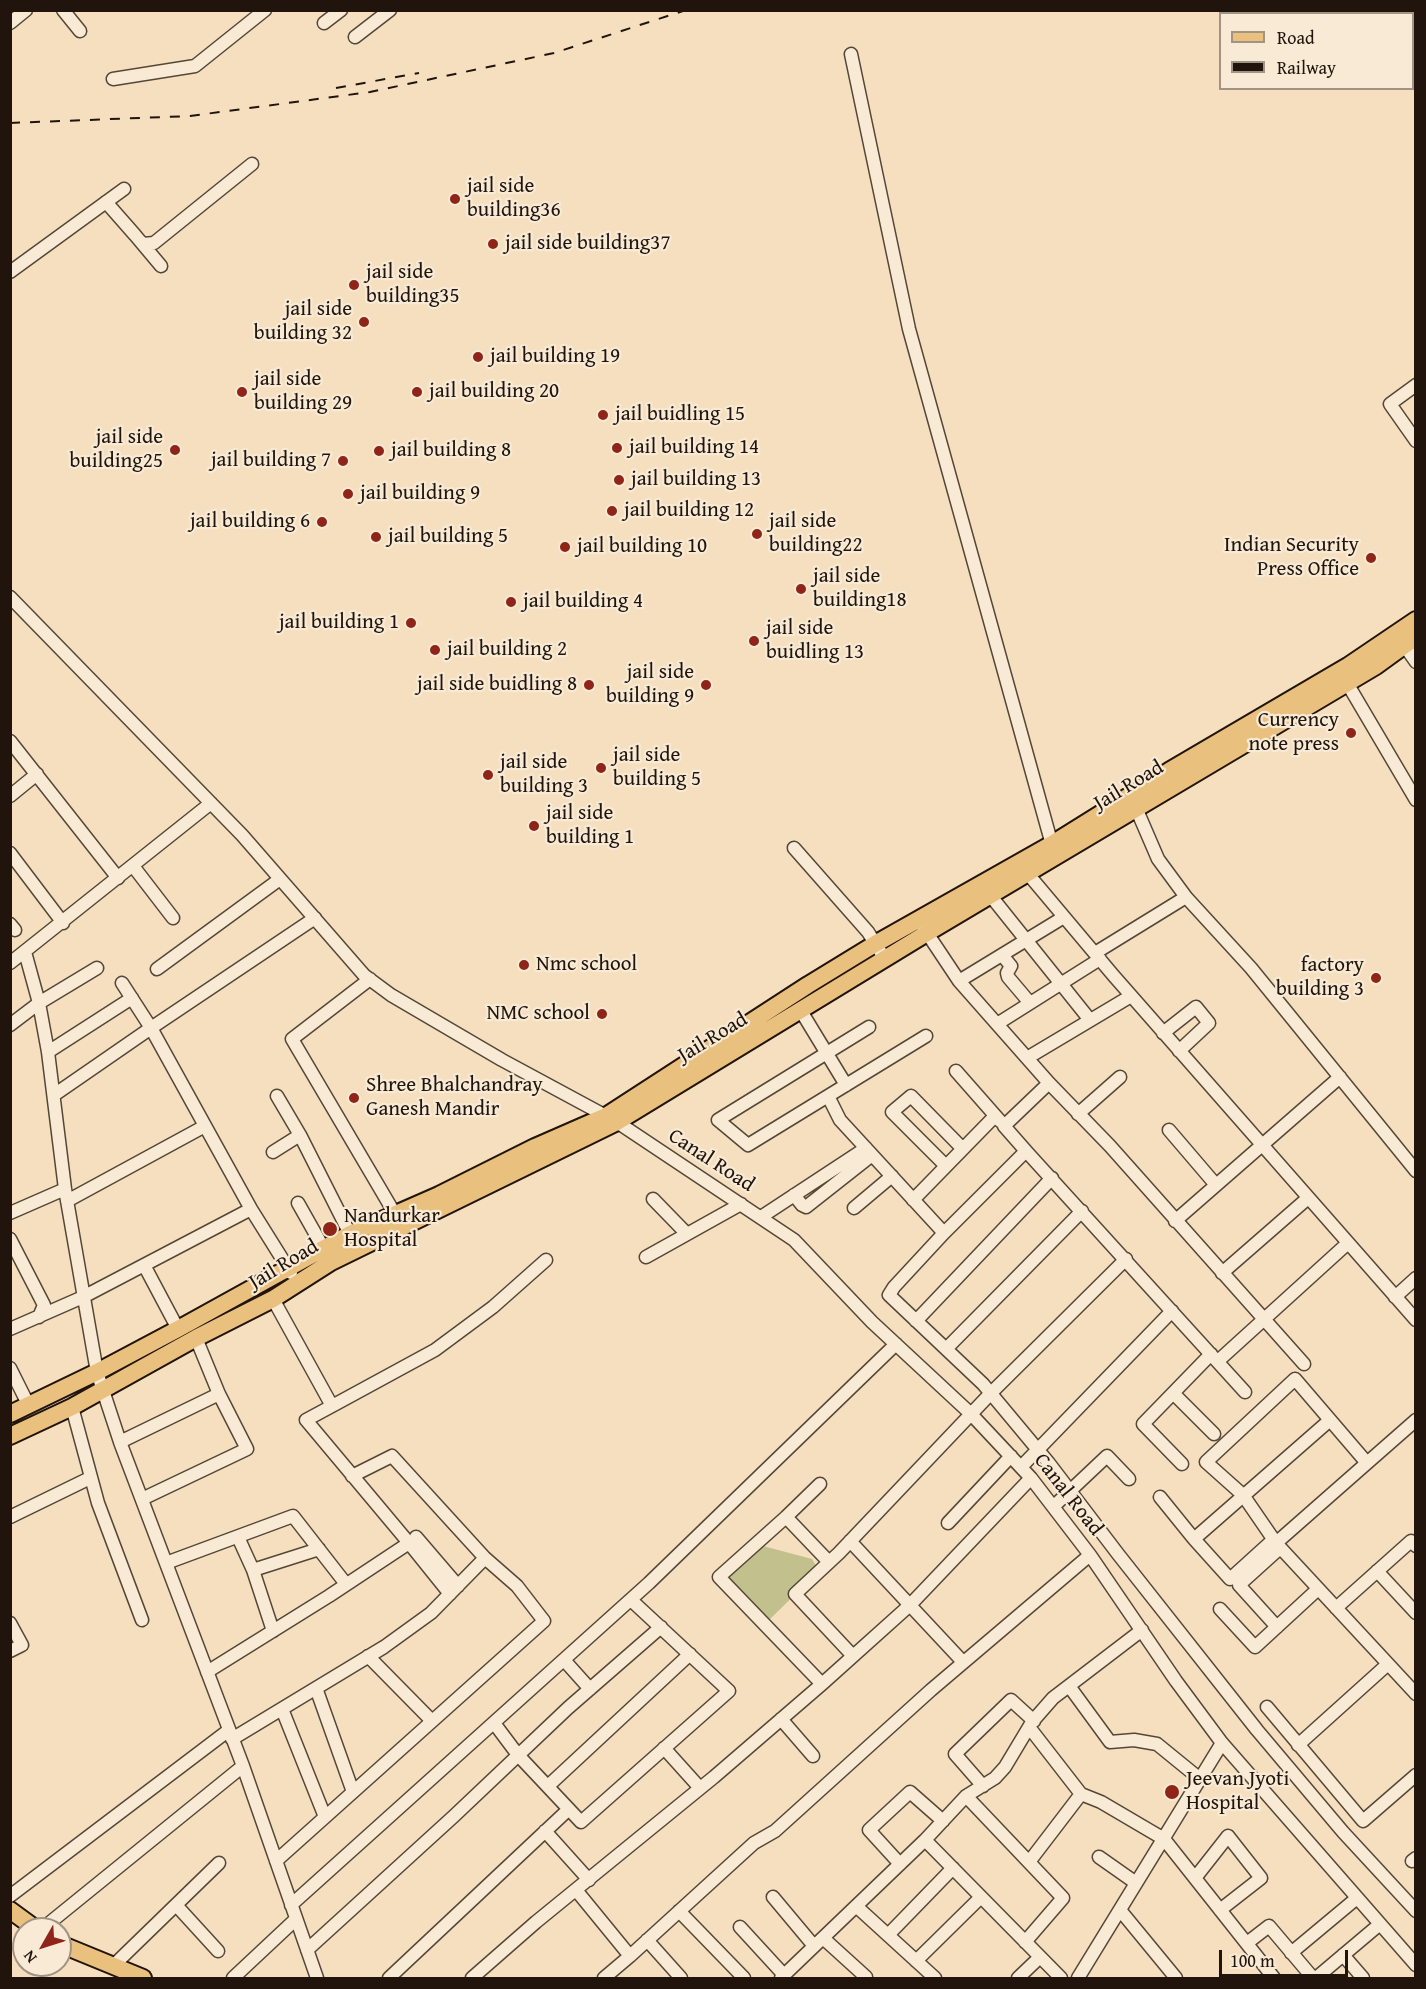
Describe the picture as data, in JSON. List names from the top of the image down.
{
  "streets": {
    "main road": ["Jail Road"],
    "street": ["Canal Road"]
  },
  "crossings": [
    ["Jail Road", "Canal Road"]
  ],
  "places": [
    "jail side building36",
    "jail side building37",
    "jail side building35",
    "jail side building 32",
    "jail building 19",
    "jail side building 29",
    "jail building 20",
    "jail buidling 15",
    "jail building 14",
    "jail side building25",
    "jail building 8",
    "jail building 7",
    "jail building 13",
    "jail building 9",
    "jail building 12",
    "jail building 6",
    "jail side building22",
    "jail building 5",
    "jail building 10",
    "Indian Security Press Office",
    "jail side building18",
    "jail building 4",
    "jail building 1",
    "jail side buidling 13",
    "jail building 2",
    "jail side buidling 8",
    "jail side building 9",
    "Currency note press",
    "jail side building 5",
    "jail side building 3",
    "jail side building 1",
    "Nmc school",
    "factory building 3",
    "NMC school",
    "Shree Bhalchandray Ganesh Mandir",
    "Nandurkar Hospital",
    "Jeevan Jyoti Hospital"
  ],
  "legend": ["Road", "Railway"],
  "scale_bar": "100 m",
  "north": "bottom left"
}
